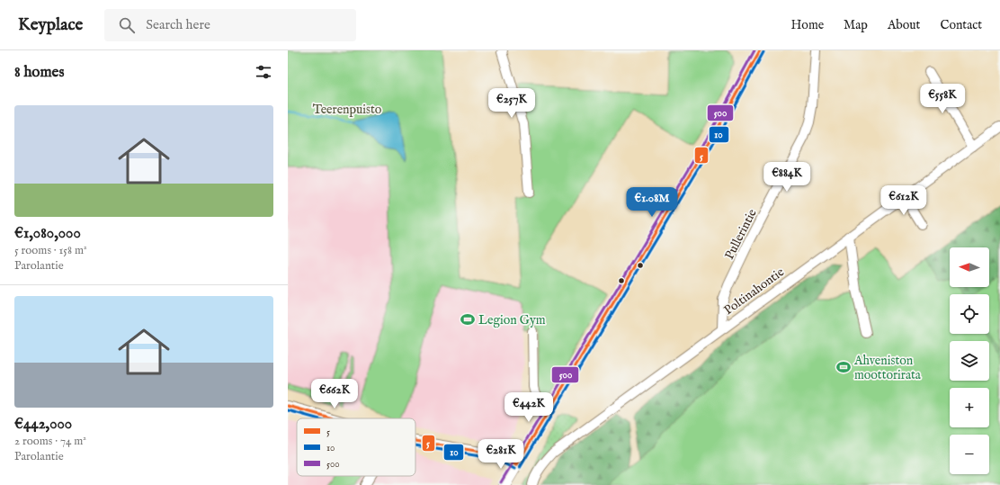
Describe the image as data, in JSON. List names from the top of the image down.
{
  "streets": {
    "street": ["Pullerintie", "Poltinahontie"]
  },
  "crossings": [
    ["Pullerintie", "Poltinahontie"]
  ],
  "parks": ["Teerenpuisto"],
  "places": {
    "sports": ["Legion Gym", "Ahveniston moottorirata"]
  },
  "lines": ["transit line 5", "transit line 500", "transit line 10"],
  "legend": ["5", "10", "500"],
  "north": "left",
  "page": {
    "header": "Keyplace",
    "search": "Search here",
    "nav": [
      "Home",
      "Map",
      "About",
      "Contact"
    ],
    "heading": "8 homes",
    "price": [
      "€558K",
      "€257K",
      "€884K",
      "€612K",
      "€1.08M",
      "€662K",
      "€442K",
      "€281K"
    ],
    "list": [
      {
        "name": "€1,080,000",
        "note": "5 rooms · 158 m² · Parolantie"
      },
      {
        "name": "€442,000",
        "note": "2 rooms · 74 m² · Parolantie"
      }
    ],
    "map_buttons": ["+", "−"]
  }
}
